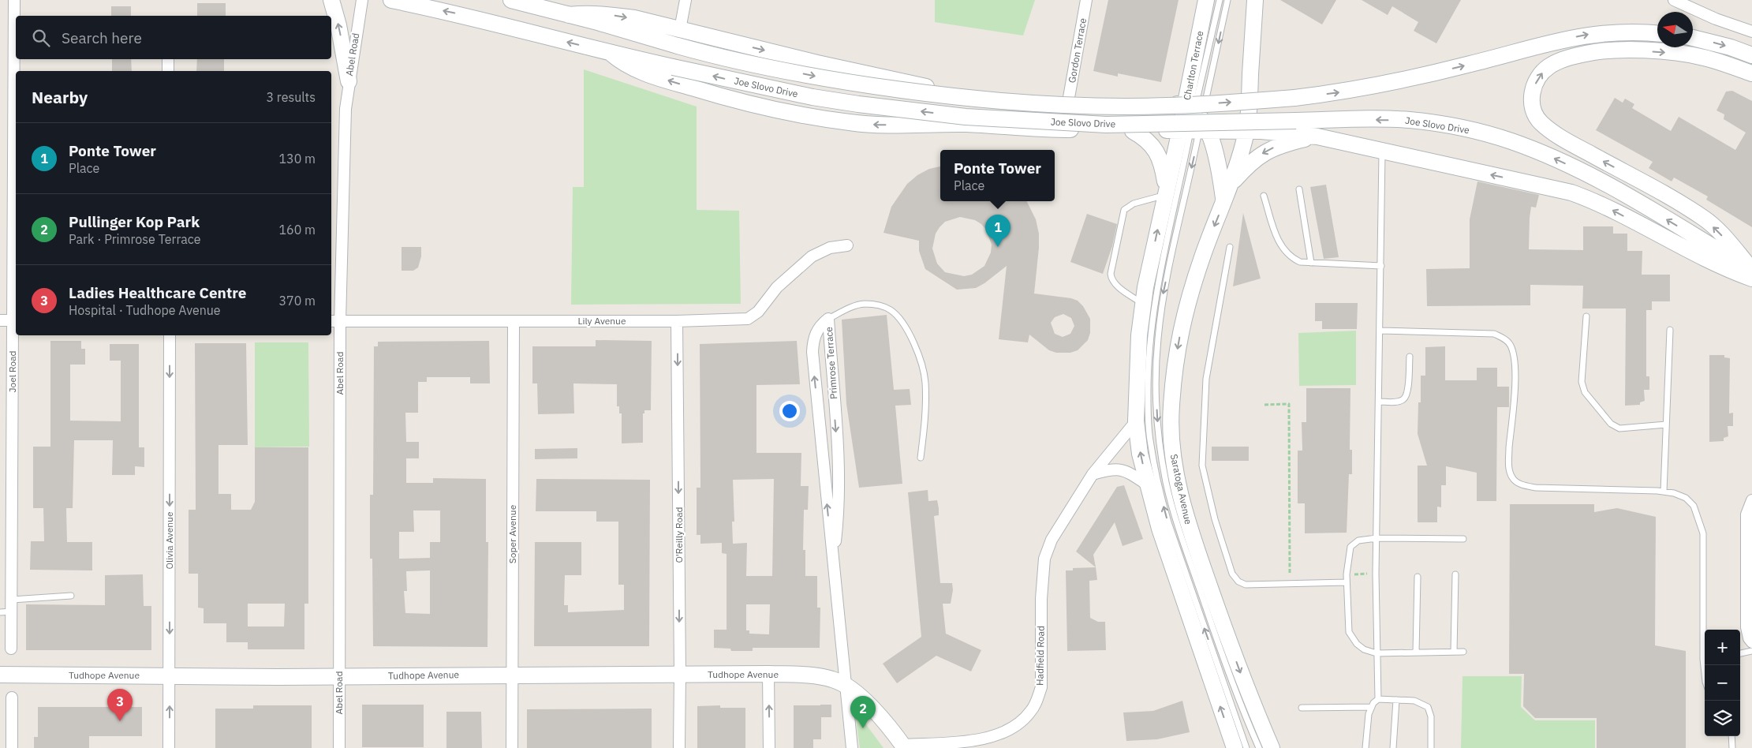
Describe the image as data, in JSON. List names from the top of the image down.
{
  "streets": {
    "main road": [
      "Charlton Terrace",
      "Joe Slovo Drive",
      "Saratoga Avenue",
      "Hadfield Road",
      "Tudhope Avenue"
    ],
    "street": [
      "Gordon Terrace",
      "Abel Road",
      "Lily Avenue",
      "Primrose Terrace",
      "Joel Road",
      "Soper Avenue",
      "O'Reilly Road",
      "Olivia Avenue"
    ]
  },
  "crossings": [
    ["Abel Road", "Lily Avenue"],
    ["Abel Road", "Tudhope Avenue"],
    ["Lily Avenue", "Soper Avenue"],
    ["Lily Avenue", "O'Reilly Road"],
    ["Primrose Terrace", "Hadfield Road"],
    ["Primrose Terrace", "Tudhope Avenue"],
    ["Soper Avenue", "Tudhope Avenue"],
    ["O'Reilly Road", "Tudhope Avenue"],
    ["Olivia Avenue", "Tudhope Avenue"],
    ["Hadfield Road", "Tudhope Avenue"]
  ],
  "one_way": ["O'Reilly Road"],
  "north": "left",
  "page": {
    "search": "Search here",
    "heading": ["Nearby", "3 results"],
    "list": [
      {
        "mark": "1",
        "name": "Ponte Tower",
        "note": "Place",
        "value": "130 m"
      },
      {
        "mark": "2",
        "name": "Pullinger Kop Park",
        "note": "Park · Primrose Terrace",
        "value": "160 m"
      },
      {
        "mark": "3",
        "name": "Ladies Healthcare Centre",
        "note": "Hospital · Tudhope Avenue",
        "value": "370 m"
      }
    ],
    "popup": ["Ponte Tower", "Place"],
    "pins": ["1", "3", "2"],
    "map_buttons": ["+", "−"]
  }
}
